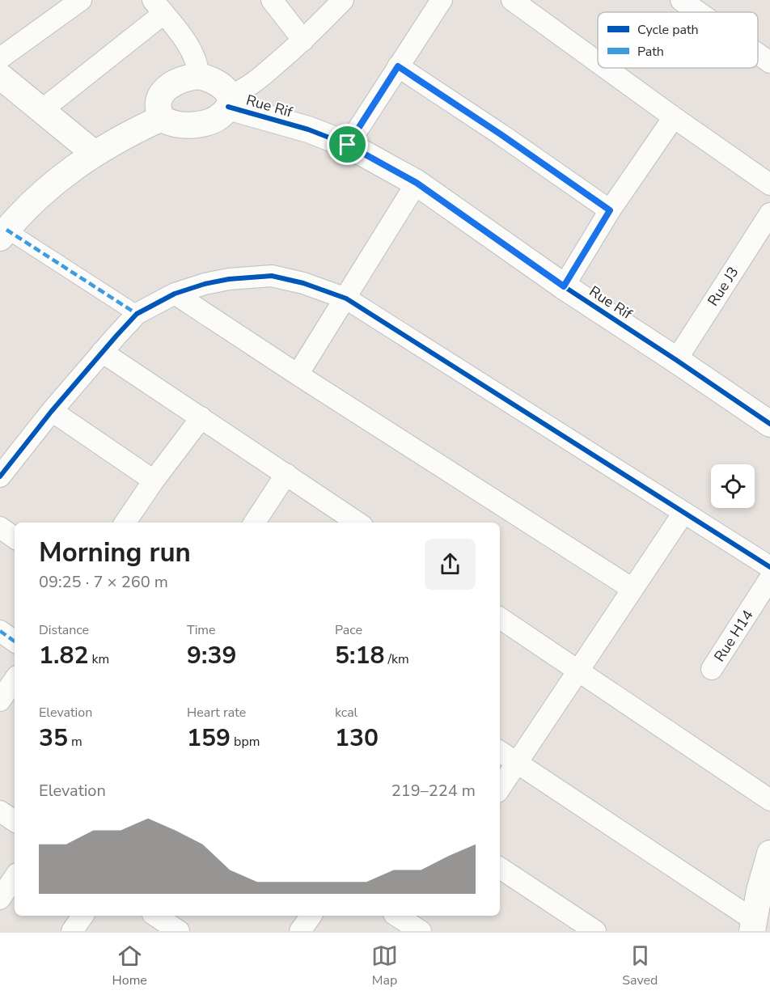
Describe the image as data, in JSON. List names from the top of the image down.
{
  "streets": {
    "street": ["Rue Rif", "Rue J3", "Rue H14"]
  },
  "crossings": [
    ["Rue Rif", "Rue J3"]
  ],
  "legend": ["Cycle path", "Path"],
  "page": {
    "heading": ["Morning run", "09:25 · 7 × 260 m"],
    "stats": [
      ["Distance", "1.82 km"],
      ["Time", "9:39"],
      ["Pace", "5:18 /km"],
      ["Elevation", "35 m"],
      ["Heart rate", "159 bpm"],
      ["kcal", "130"]
    ],
    "chart": ["Elevation", "219–224 m"],
    "tabs": ["Home", "Map", "Saved"]
  }
}
